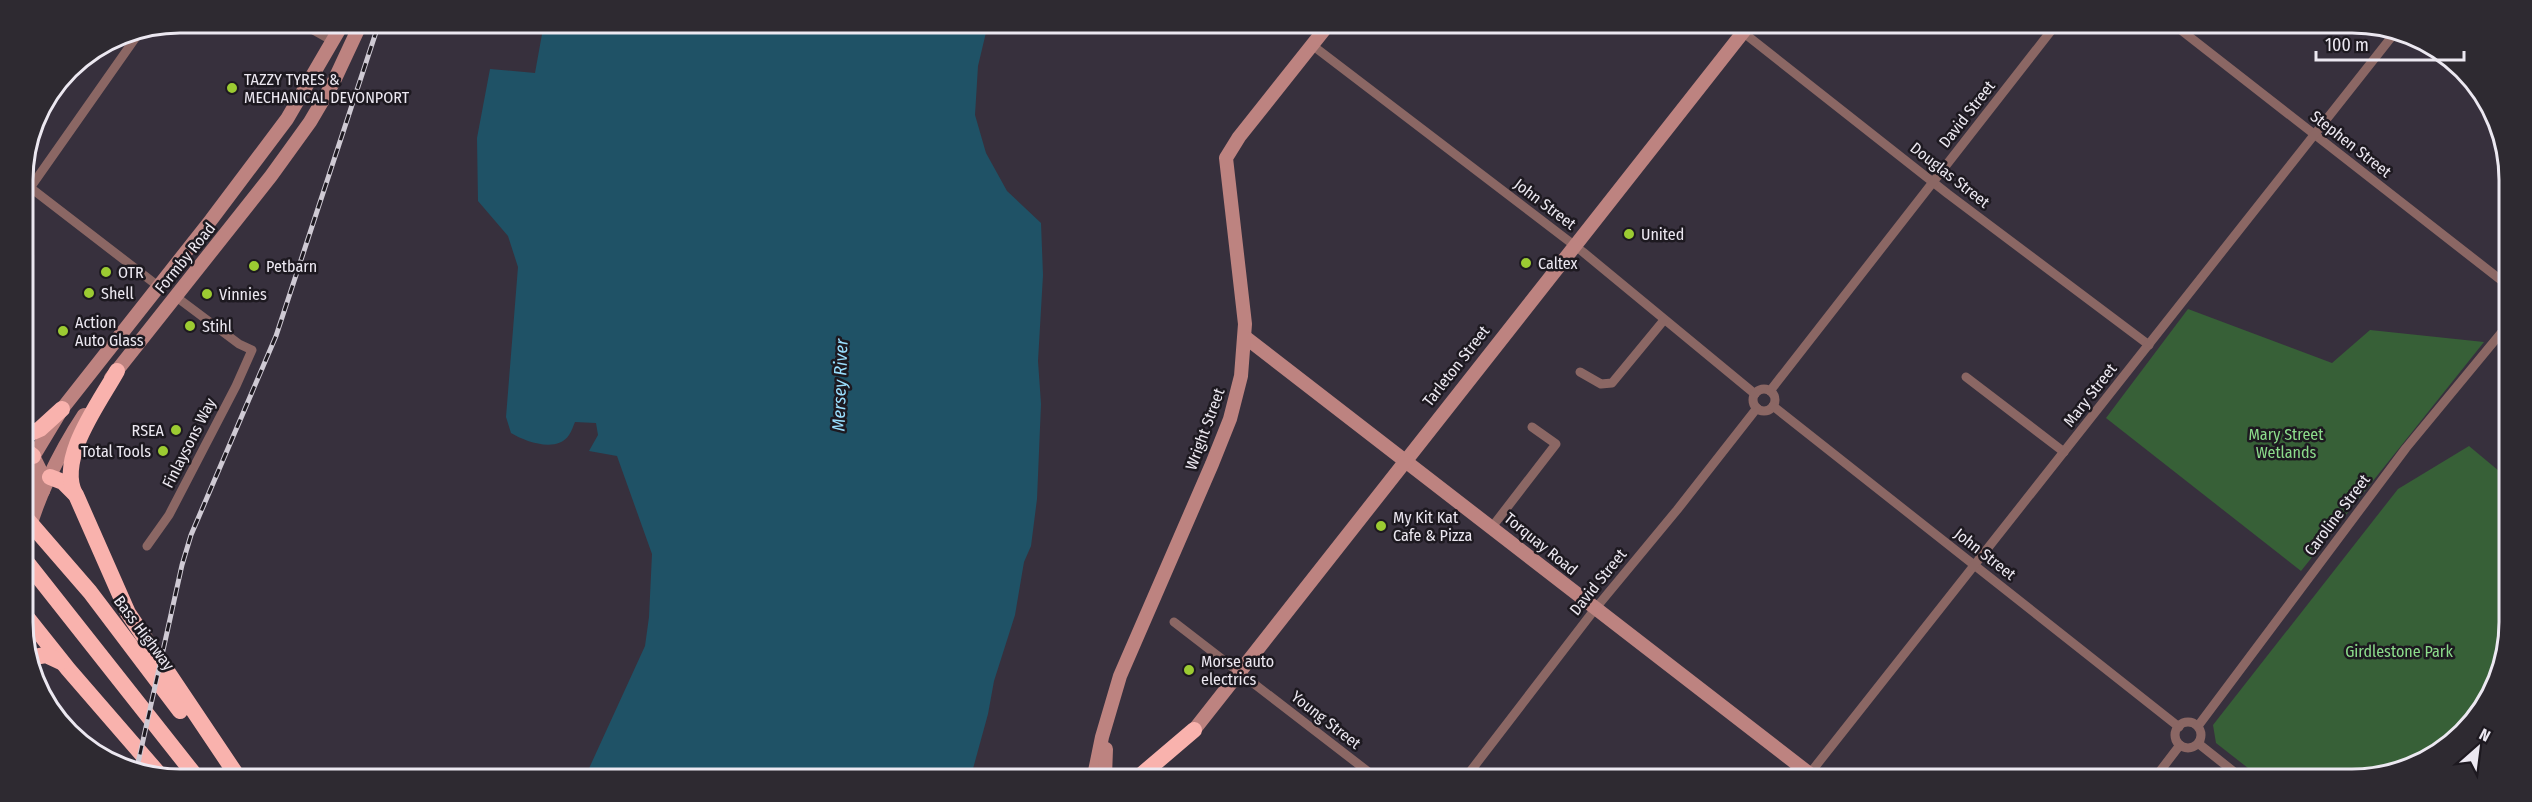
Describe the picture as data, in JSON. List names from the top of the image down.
{
  "streets": {
    "highway": ["Tarleton Street", "Bass Highway"],
    "main road": ["Formby Road", "Wright Street", "Torquay Road"],
    "street": [
      "David Street",
      "Stephen Street",
      "Douglas Street",
      "John Street",
      "Mary Street",
      "Finlaysons Way",
      "Caroline Street",
      "Young Street"
    ]
  },
  "crossings": [
    ["David Street", "Douglas Street"],
    ["David Street", "John Street"],
    ["David Street", "Torquay Road"],
    ["Stephen Street", "Mary Street"],
    ["Douglas Street", "Mary Street"],
    ["John Street", "Tarleton Street"],
    ["John Street", "Mary Street"],
    ["John Street", "Wright Street"],
    ["John Street", "Caroline Street"],
    ["Formby Road", "Finlaysons Way"],
    ["Tarleton Street", "Torquay Road"],
    ["Tarleton Street", "Young Street"],
    ["Wright Street", "Torquay Road"]
  ],
  "water": ["Mersey River"],
  "parks": ["Mary Street Wetlands", "Girdlestone Park"],
  "places": [
    "TAZZY TYRES & MECHANICAL DEVONPORT",
    "United",
    "Caltex",
    "Petbarn",
    "OTR",
    "Shell",
    "Vinnies",
    "Stihl",
    "Action Auto Glass",
    "RSEA",
    "Total Tools",
    "My Kit Kat Cafe & Pizza",
    "Morse auto electrics"
  ],
  "scale_bar": "100 m",
  "north": "top right"
}
